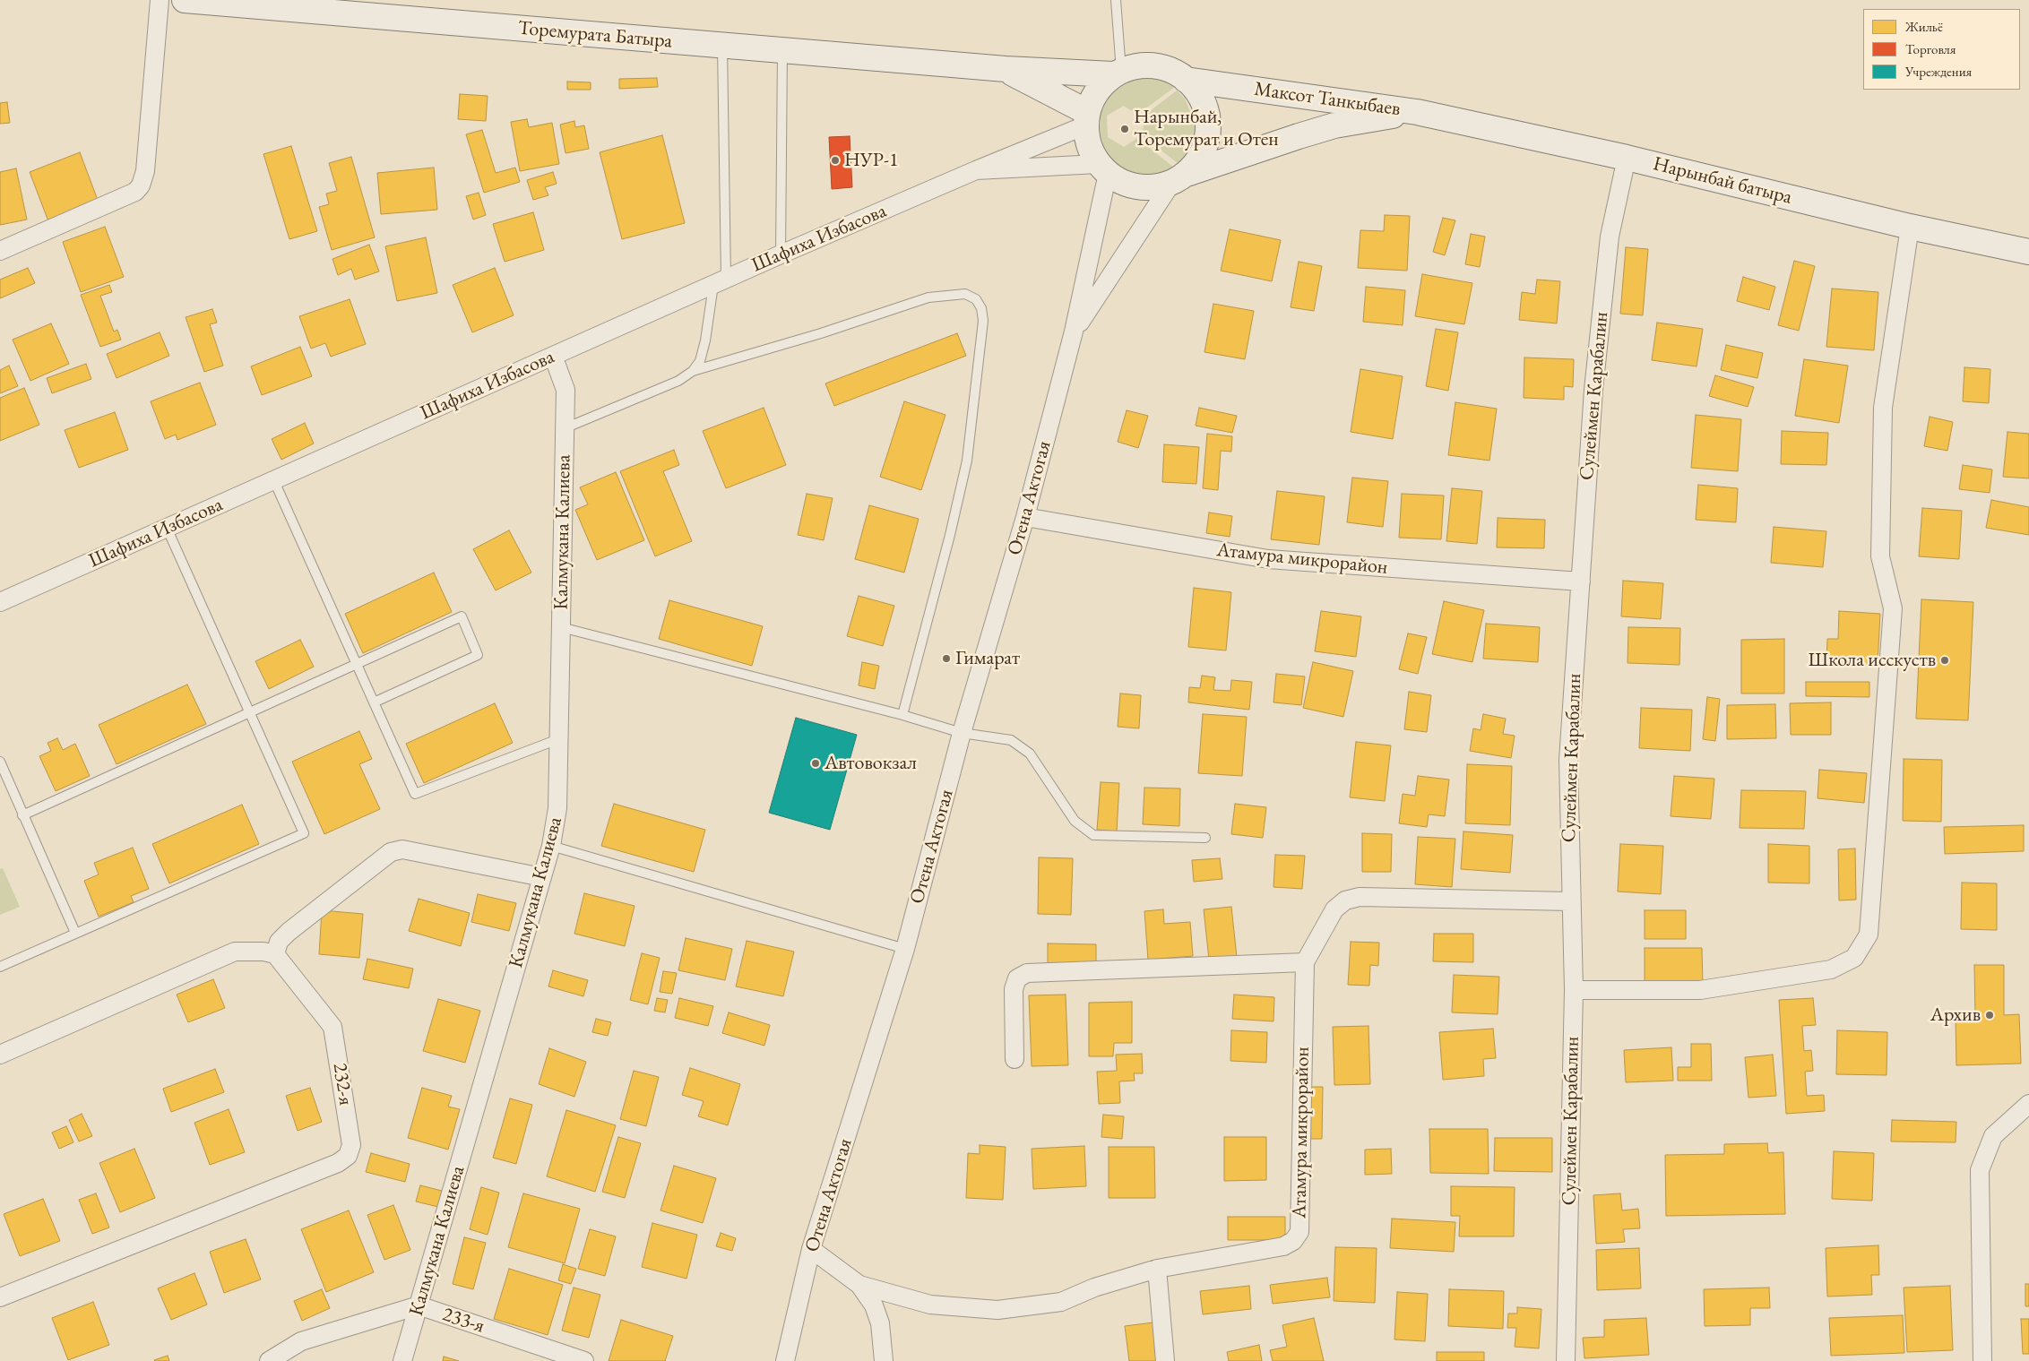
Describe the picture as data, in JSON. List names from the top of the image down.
{
  "streets": {
    "street": [
      "Торемурата Батыра",
      "Максот Танкыбаев",
      "Нарынбай батыра",
      "Шафиха Избасова",
      "Сулеймен Карабалин",
      "Отена Актогая",
      "Калмукана Калиева",
      "Атамура микрорайон",
      "232-я",
      "233-я"
    ]
  },
  "crossings": [
    ["Торемурата Батыра", "Максот Танкыбаев"],
    ["Торемурата Батыра", "Шафиха Избасова"],
    ["Торемурата Батыра", "Отена Актогая"],
    ["Максот Танкыбаев", "Нарынбай батыра"],
    ["Максот Танкыбаев", "Шафиха Избасова"],
    ["Максот Танкыбаев", "Отена Актогая"],
    ["Нарынбай батыра", "Сулеймен Карабалин"],
    ["Шафиха Избасова", "Отена Актогая"],
    ["Шафиха Избасова", "Калмукана Калиева"],
    ["Сулеймен Карабалин", "Атамура микрорайон"],
    ["Отена Актогая", "Атамура микрорайон"],
    ["Калмукана Калиева", "233-я"]
  ],
  "places": [
    "Нарынбай, Торемурат и Отен",
    "НУР-1",
    "Гимарат",
    "Школа исскуств",
    "Автовокзал",
    "Архив"
  ],
  "legend": ["Жильё", "Торговля", "Учреждения"]
}
